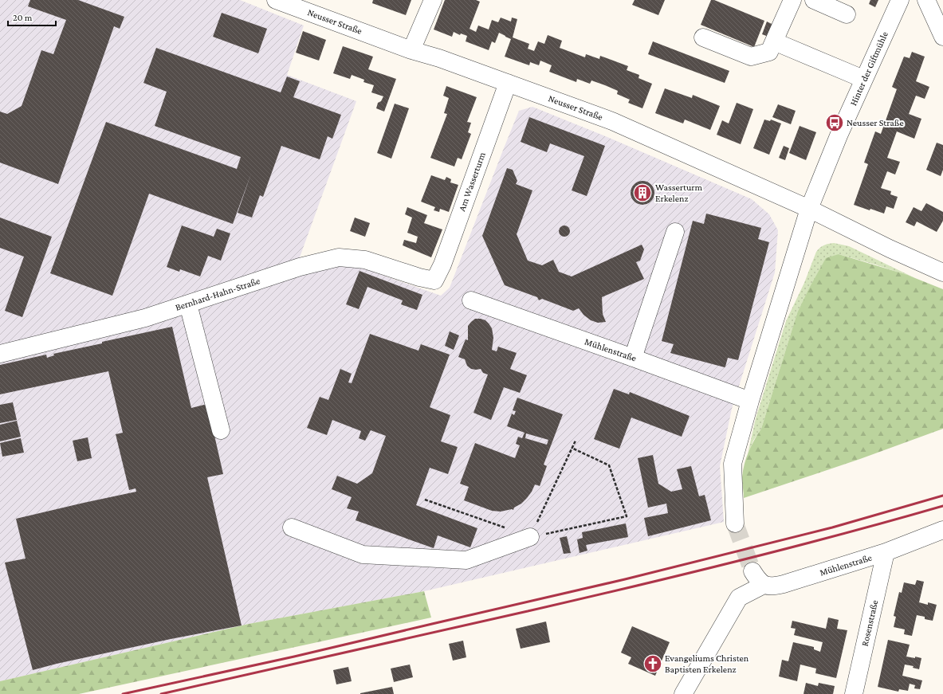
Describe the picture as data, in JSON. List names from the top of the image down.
{
  "streets": {
    "street": [
      "Neusser Straße",
      "Hinter der Giftmühle",
      "Am Wasserturm",
      "Bernhard-Hahn-Straße",
      "Mühlenstraße",
      "Rosenstraße"
    ]
  },
  "crossings": [
    ["Neusser Straße", "Hinter der Giftmühle"],
    ["Neusser Straße", "Am Wasserturm"],
    ["Am Wasserturm", "Bernhard-Hahn-Straße"],
    ["Mühlenstraße", "Rosenstraße"]
  ],
  "places": {
    "bus stop": ["Neusser Straße"],
    "building": ["Wasserturm Erkelenz"],
    "church": ["Evangeliums Christen Baptisten Erkelenz"]
  },
  "scale_bar": "20 m"
}
